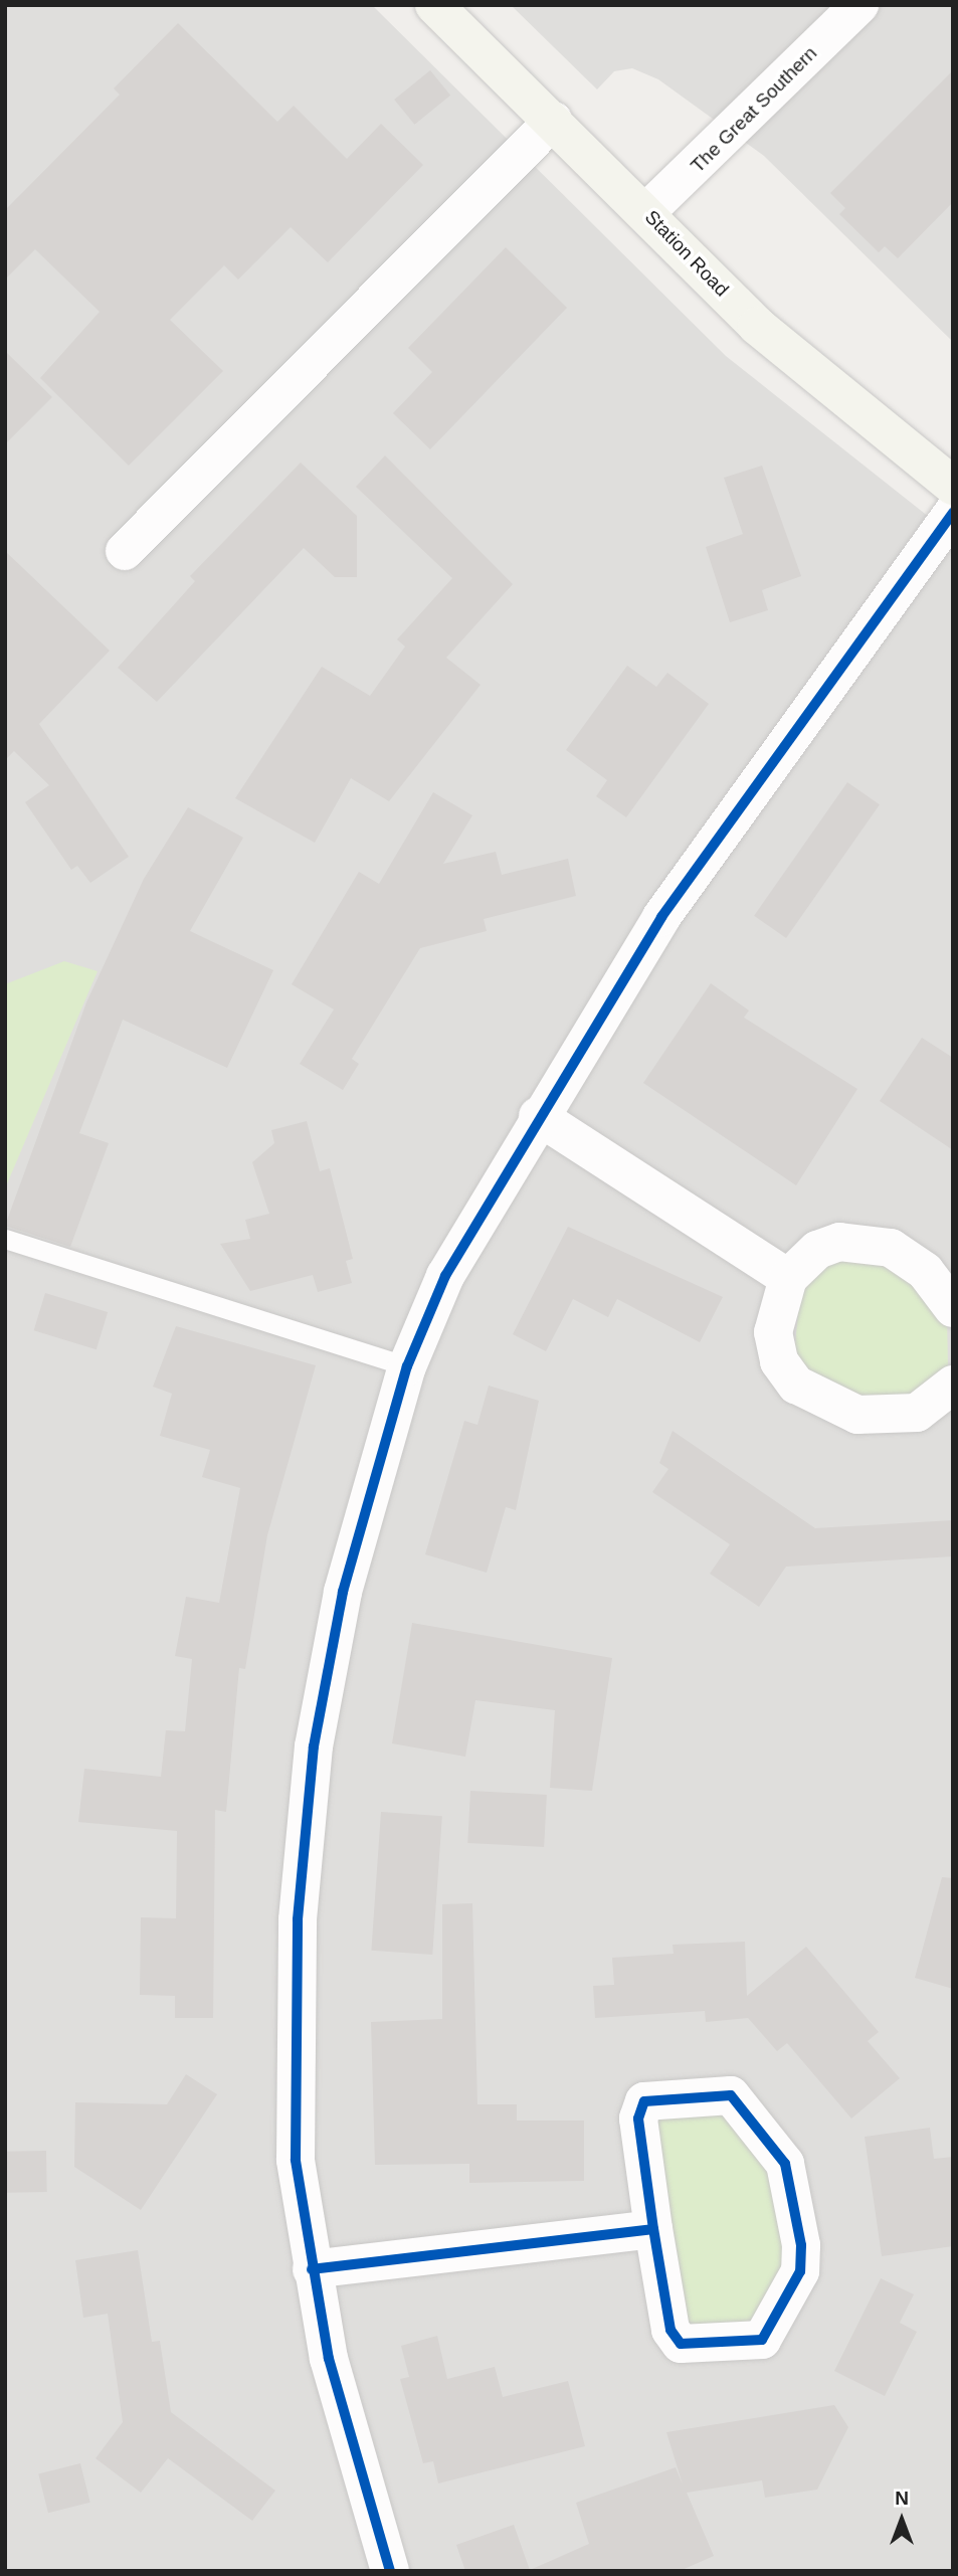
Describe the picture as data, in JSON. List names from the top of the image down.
{
  "streets": {
    "main road": ["Station Road"],
    "street": ["The Great Southern"]
  },
  "crossings": [
    ["The Great Southern", "Station Road"]
  ],
  "north": "top"
}
